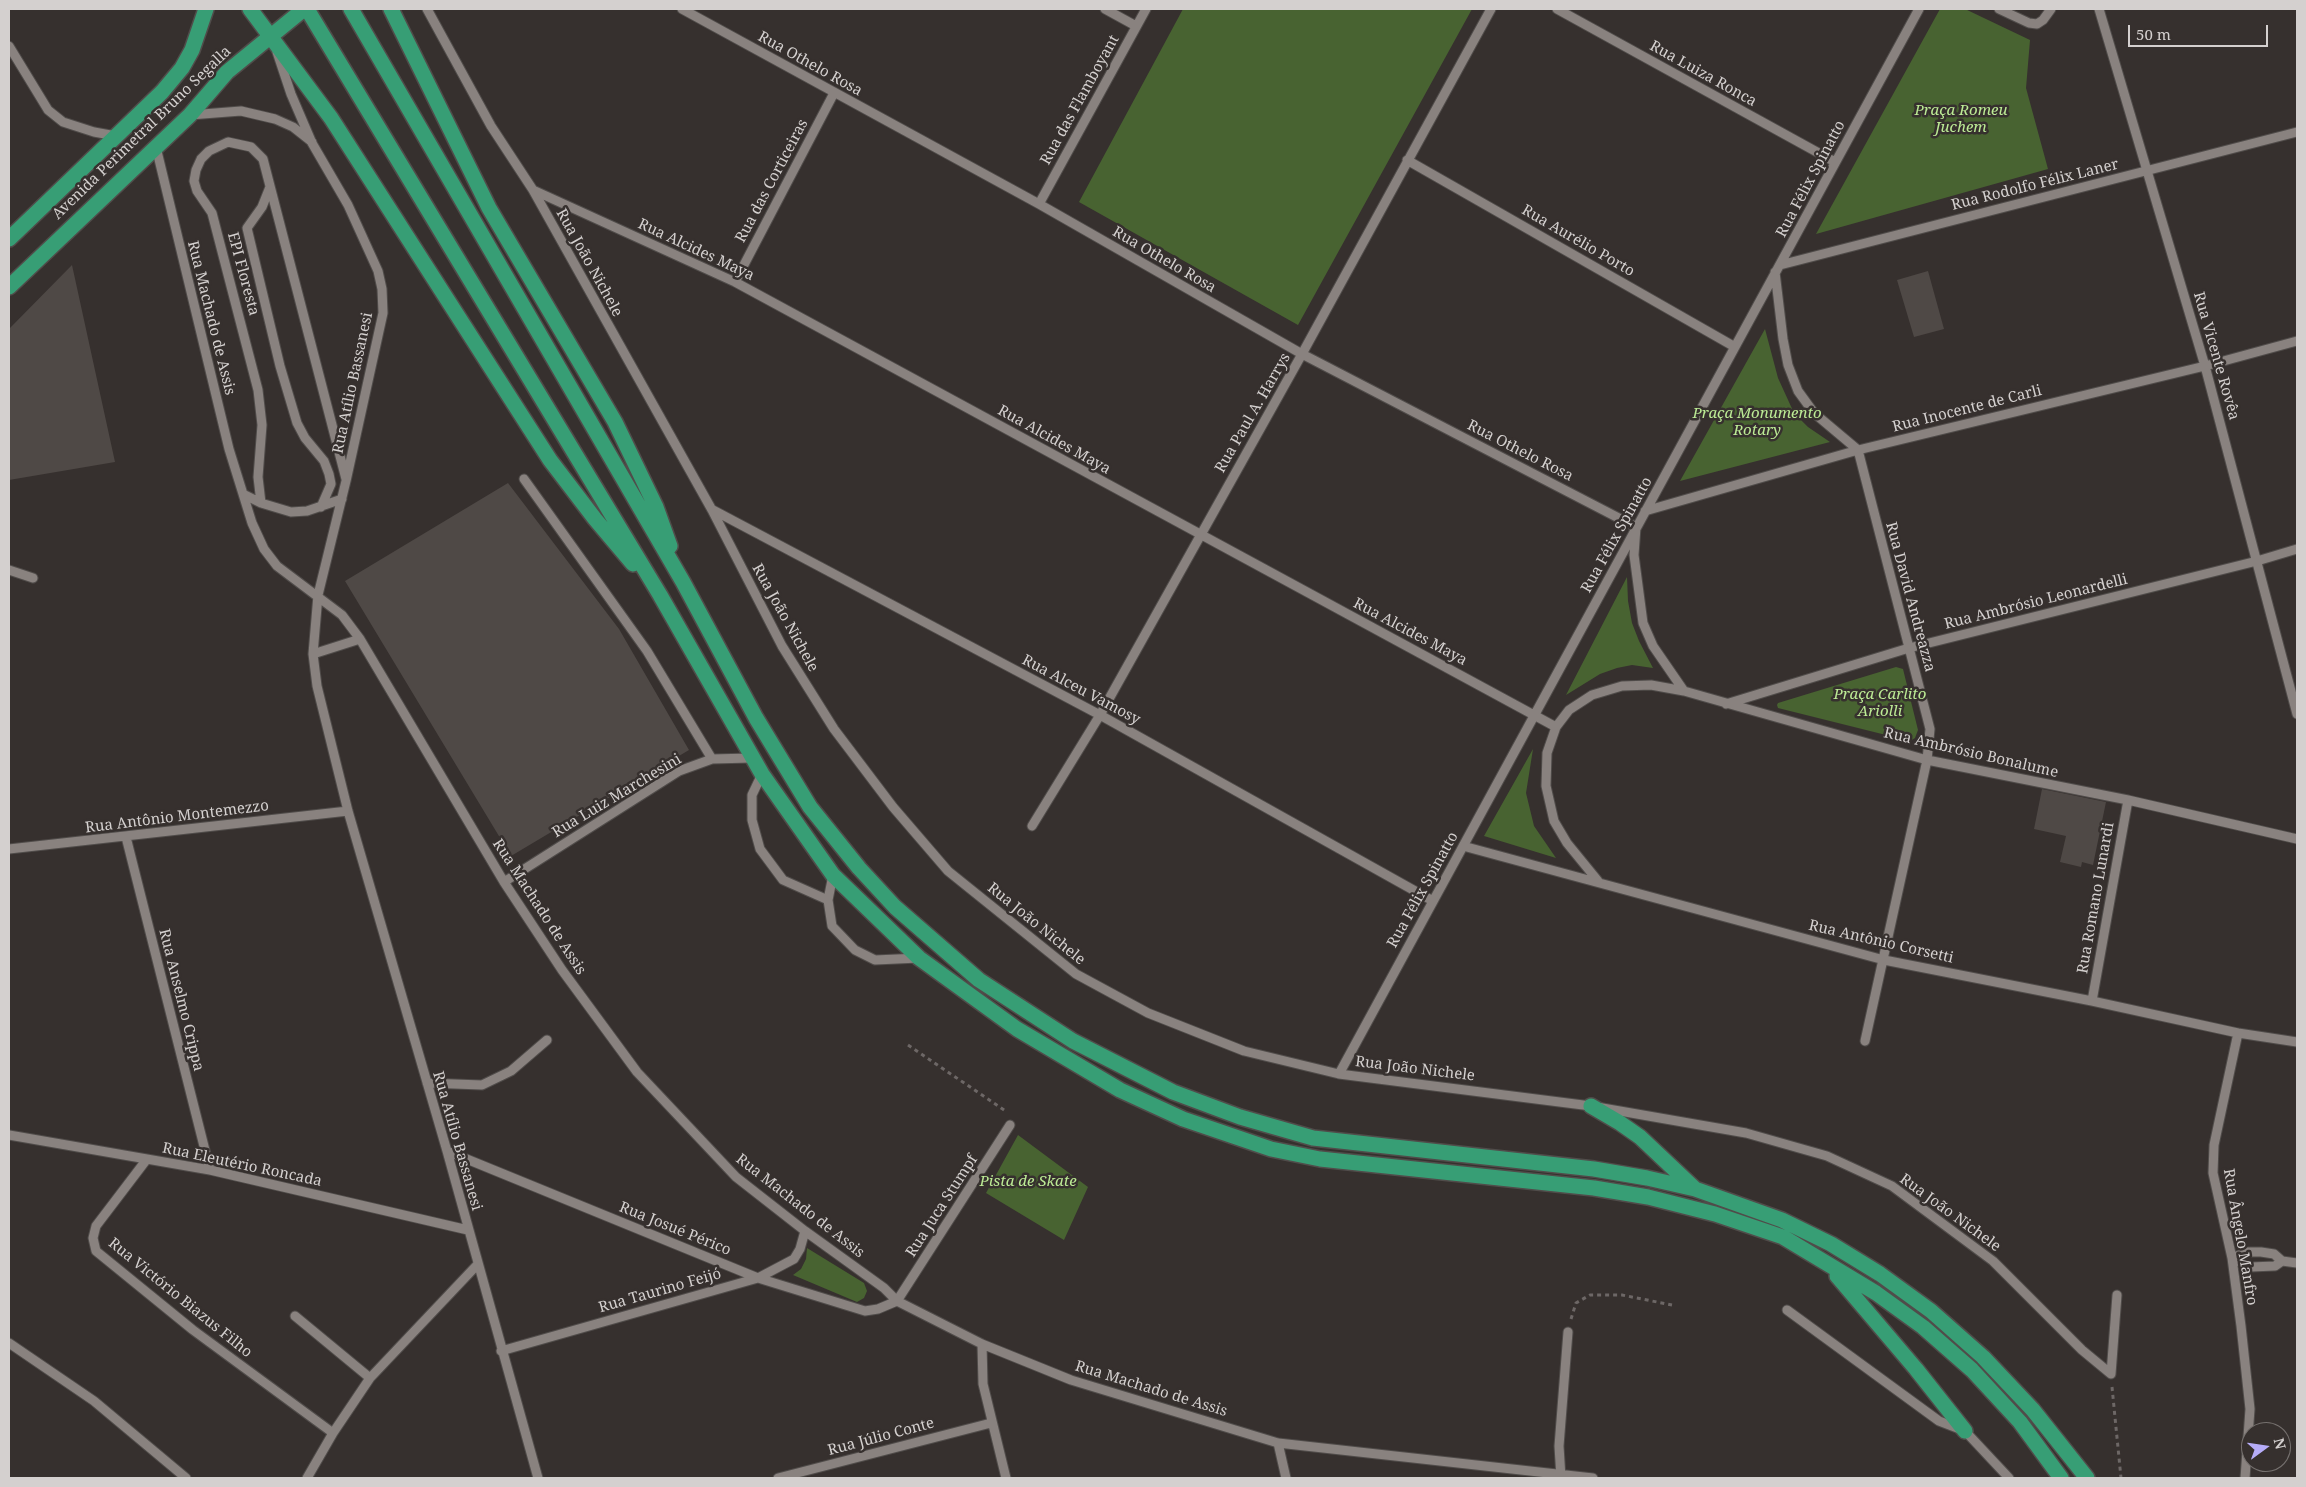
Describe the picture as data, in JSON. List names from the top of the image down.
{
  "streets": {
    "highway": ["Avenida Perimetral Bruno Segalla"],
    "street": [
      "Rua Othelo Rosa",
      "Rua Luiza Ronca",
      "Rua das Flamboyant",
      "Rua Félix Spinatto",
      "Rua das Corticeiras",
      "Rua Rodolfo Félix Laner",
      "Rua Aurélio Porto",
      "Rua Alcides Maya",
      "Rua João Nichele",
      "EPI Floresta",
      "Rua Machado de Assis",
      "Rua Vicente Rovêa",
      "Rua Atílio Bassanesi",
      "Rua Inocente de Carli",
      "Rua Paul A. Harrys",
      "Rua David Andreazza",
      "Rua Ambrósio Leonardelli",
      "Rua Alceu Vamosy",
      "Rua Ambrósio Bonalume",
      "Rua Luiz Marchesini",
      "Rua Antônio Montemezzo",
      "Rua Romano Lunardi",
      "Rua Antônio Corsetti",
      "Rua Anselmo Crippa",
      "Rua Eleutério Roncada",
      "Rua Juca Stumpf",
      "Rua Josué Périco",
      "Rua Ângelo Manfro",
      "Rua Taurino Feijó",
      "Rua Victório Biazus Filho",
      "Rua Júlio Conte"
    ]
  },
  "crossings": [
    ["Rua Othelo Rosa", "Rua das Flamboyant"],
    ["Rua Othelo Rosa", "Rua Félix Spinatto"],
    ["Rua Othelo Rosa", "Rua das Corticeiras"],
    ["Rua Othelo Rosa", "Rua Paul A. Harrys"],
    ["Rua Luiza Ronca", "Rua Félix Spinatto"],
    ["Avenida Perimetral Bruno Segalla", "Rua Machado de Assis"],
    ["Avenida Perimetral Bruno Segalla", "Rua Atílio Bassanesi"],
    ["Rua Félix Spinatto", "Rua Rodolfo Félix Laner"],
    ["Rua Félix Spinatto", "Rua Aurélio Porto"],
    ["Rua Félix Spinatto", "Rua Alcides Maya"],
    ["Rua Félix Spinatto", "Rua João Nichele"],
    ["Rua Félix Spinatto", "Rua Inocente de Carli"],
    ["Rua Félix Spinatto", "Rua Alceu Vamosy"],
    ["Rua Félix Spinatto", "Rua Antônio Corsetti"],
    ["Rua das Corticeiras", "Rua Alcides Maya"],
    ["Rua Rodolfo Félix Laner", "Rua Vicente Rovêa"],
    ["Rua Aurélio Porto", "Rua Paul A. Harrys"],
    ["Rua Alcides Maya", "Rua João Nichele"],
    ["Rua Alcides Maya", "Rua Paul A. Harrys"],
    ["Rua Alcides Maya", "Rua Ambrósio Bonalume"],
    ["Rua João Nichele", "Rua Alceu Vamosy"],
    ["EPI Floresta", "Rua Atílio Bassanesi"],
    ["Rua Machado de Assis", "Rua Atílio Bassanesi"],
    ["Rua Machado de Assis", "Rua Luiz Marchesini"],
    ["Rua Machado de Assis", "Rua Juca Stumpf"],
    ["Rua Machado de Assis", "Rua Josué Périco"],
    ["Rua Machado de Assis", "Rua Taurino Feijó"],
    ["Rua Vicente Rovêa", "Rua Inocente de Carli"],
    ["Rua Vicente Rovêa", "Rua Ambrósio Leonardelli"],
    ["Rua Atílio Bassanesi", "Rua Antônio Montemezzo"],
    ["Rua Atílio Bassanesi", "Rua Eleutério Roncada"],
    ["Rua Atílio Bassanesi", "Rua Josué Périco"],
    ["Rua Atílio Bassanesi", "Rua Taurino Feijó"],
    ["Rua Inocente de Carli", "Rua David Andreazza"],
    ["Rua Paul A. Harrys", "Rua Alceu Vamosy"],
    ["Rua David Andreazza", "Rua Ambrósio Leonardelli"],
    ["Rua David Andreazza", "Rua Ambrósio Bonalume"],
    ["Rua David Andreazza", "Rua Antônio Corsetti"],
    ["Rua Ambrósio Leonardelli", "Rua Ambrósio Bonalume"],
    ["Rua Ambrósio Bonalume", "Rua Romano Lunardi"],
    ["Rua Ambrósio Bonalume", "Rua Antônio Corsetti"],
    ["Rua Antônio Montemezzo", "Rua Anselmo Crippa"],
    ["Rua Romano Lunardi", "Rua Antônio Corsetti"],
    ["Rua Antônio Corsetti", "Rua Ângelo Manfro"],
    ["Rua Anselmo Crippa", "Rua Eleutério Roncada"],
    ["Rua Eleutério Roncada", "Rua Victório Biazus Filho"],
    ["Rua Juca Stumpf", "Rua Josué Périco"],
    ["Rua Josué Périco", "Rua Taurino Feijó"]
  ],
  "parks": [
    "Praça Romeu Juchem",
    "Praça Monumento Rotary",
    "Praça Carlito Ariolli",
    "Pista de Skate"
  ],
  "scale_bar": "50 m",
  "north": "right"
}
